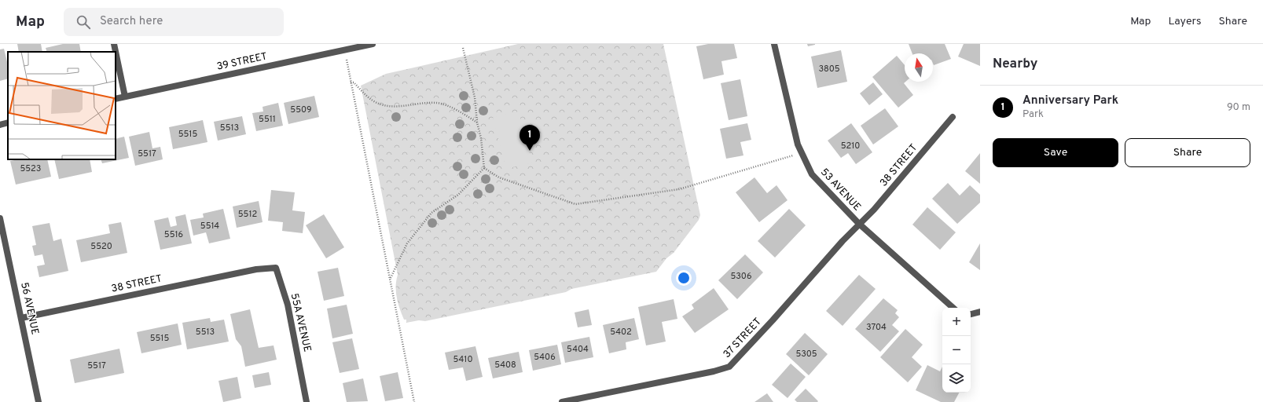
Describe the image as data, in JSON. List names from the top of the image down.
{
  "streets": {
    "street": [
      "39 STREET",
      "38 STREET",
      "53 AVENUE",
      "56 AVENUE",
      "55A AVENUE",
      "37 STREET"
    ]
  },
  "crossings": [
    ["38 STREET", "53 AVENUE"],
    ["38 STREET", "56 AVENUE"],
    ["38 STREET", "55A AVENUE"],
    ["38 STREET", "37 STREET"],
    ["53 AVENUE", "37 STREET"]
  ],
  "house_numbers": [
    "3805",
    "5509",
    "5511",
    "5513",
    "5515",
    "5210",
    "5517",
    "5523",
    "5512",
    "5514",
    "5516",
    "5520",
    "5306",
    "3704",
    "5513",
    "5402",
    "5515",
    "5404",
    "5305",
    "5406",
    "5410",
    "5408",
    "5517"
  ],
  "north": "top",
  "page": {
    "header": "Map",
    "search": "Search here",
    "nav": ["Map", "Layers", "Share"],
    "heading": "Nearby",
    "list": [
      {
        "mark": "1",
        "name": "Anniversary Park",
        "note": "Park",
        "value": "90 m"
      }
    ],
    "pins": "1",
    "buttons": ["Save", "Share"],
    "map_buttons": ["+", "−"]
  }
}
